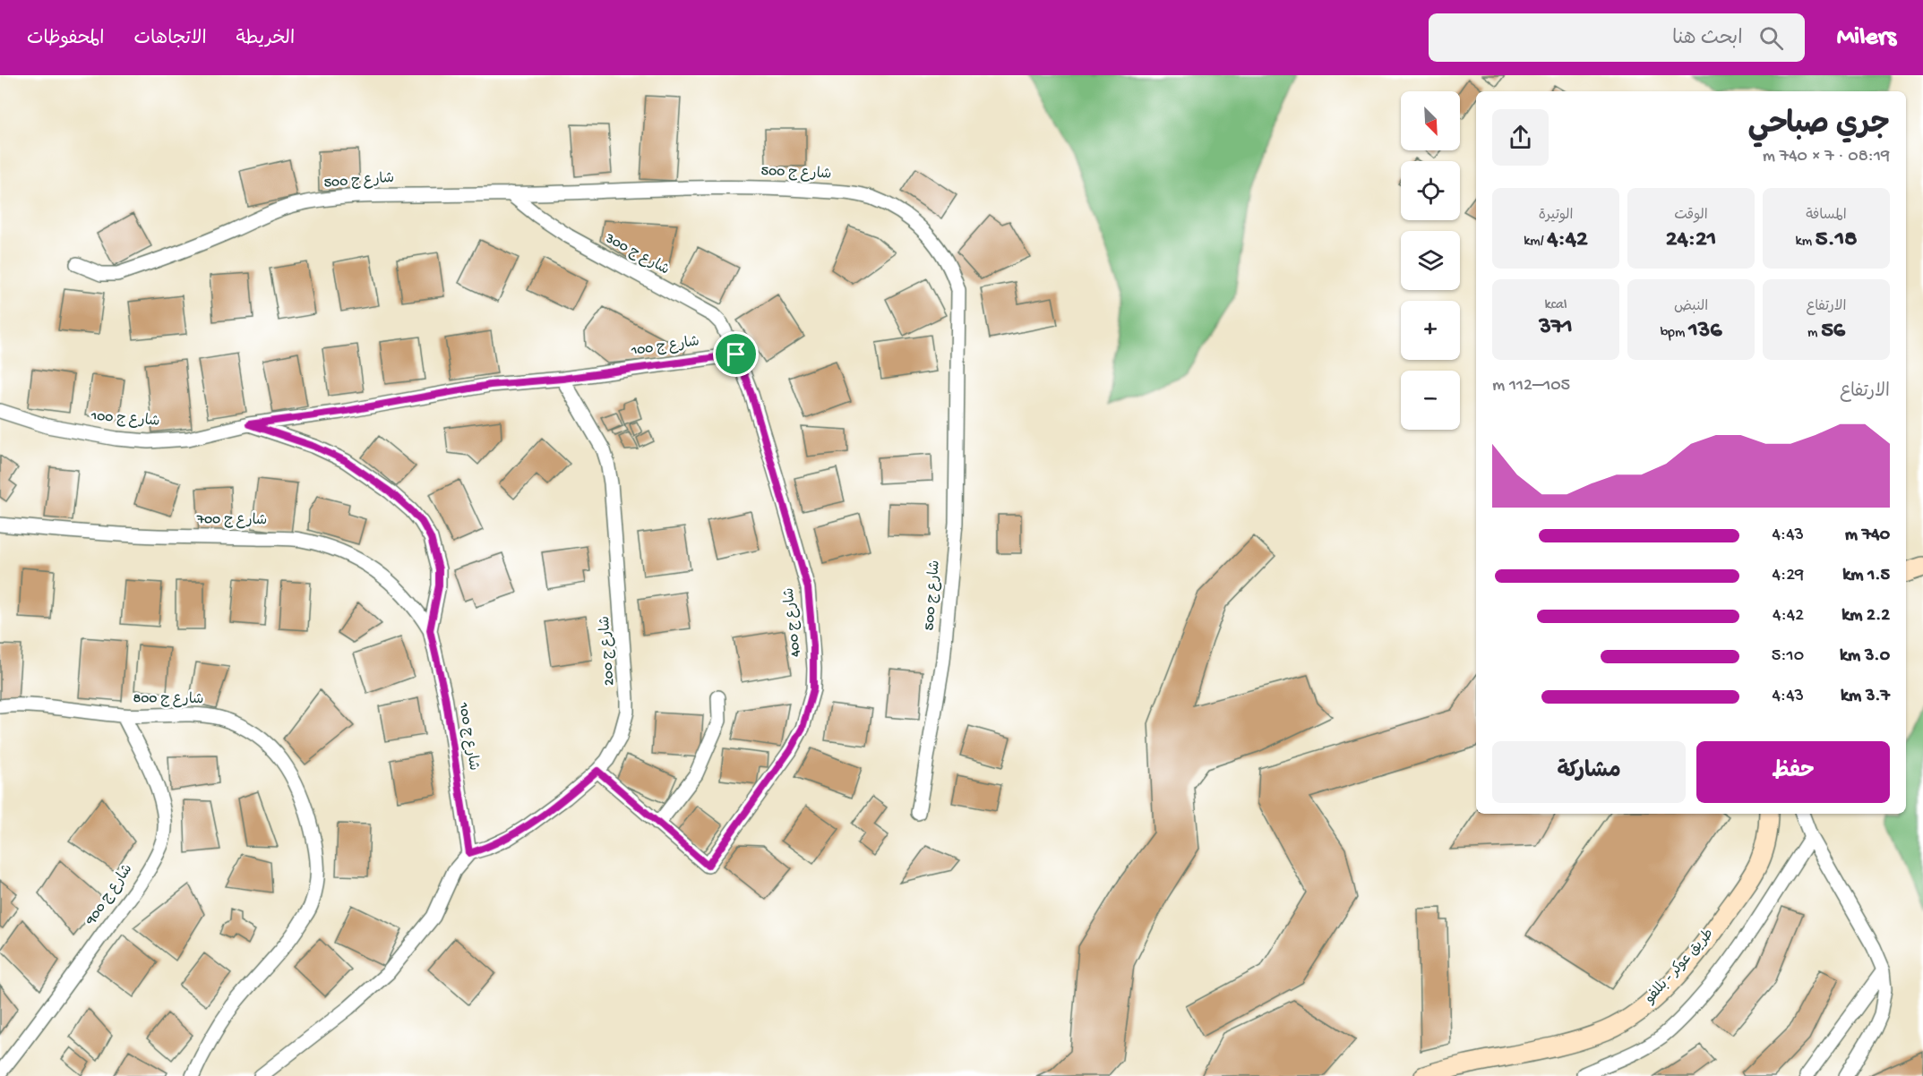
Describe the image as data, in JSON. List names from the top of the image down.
{
  "streets": {
    "street": [
      "شارع ج 500",
      "شارع ج 300",
      "شارع ج 100",
      "شارع ج 700",
      "شارع ج 400",
      "شارع ج 200",
      "شارع ج 800",
      "شارع ج 900",
      "طريق عوكر - بللفو"
    ]
  },
  "crossings": [
    ["شارع ج 500", "شارع ج 300"],
    ["شارع ج 300", "شارع ج 100"],
    ["شارع ج 300", "شارع ج 400"],
    ["شارع ج 100", "شارع ج 700"],
    ["شارع ج 100", "شارع ج 400"],
    ["شارع ج 100", "شارع ج 200"],
    ["شارع ج 800", "شارع ج 900"]
  ],
  "north": "bottom right",
  "page": {
    "header": "Milers",
    "search": "ابحث هنا",
    "nav": ["الخريطة", "الاتجاهات", "المحفوظات"],
    "map_buttons": ["+", "−"],
    "heading": ["جري صباحي", "08:19 · 7 × 740 m"],
    "stats": [
      ["المسافة", "5.18 km"],
      ["الوقت", "24:21"],
      ["الوتيرة", "4:42 /km"],
      ["الارتفاع", "56 m"],
      ["النبض", "136 bpm"],
      ["kcal", "371"]
    ],
    "chart": ["الارتفاع", "105–112 m"],
    "list": [
      {
        "name": "740 m",
        "note": "4:43"
      },
      {
        "name": "1.5 km",
        "note": "4:29"
      },
      {
        "name": "2.2 km",
        "note": "4:42"
      },
      {
        "name": "3.0 km",
        "note": "5:10"
      },
      {
        "name": "3.7 km",
        "note": "4:43"
      }
    ],
    "buttons": ["حفظ", "مشاركة"]
  }
}
